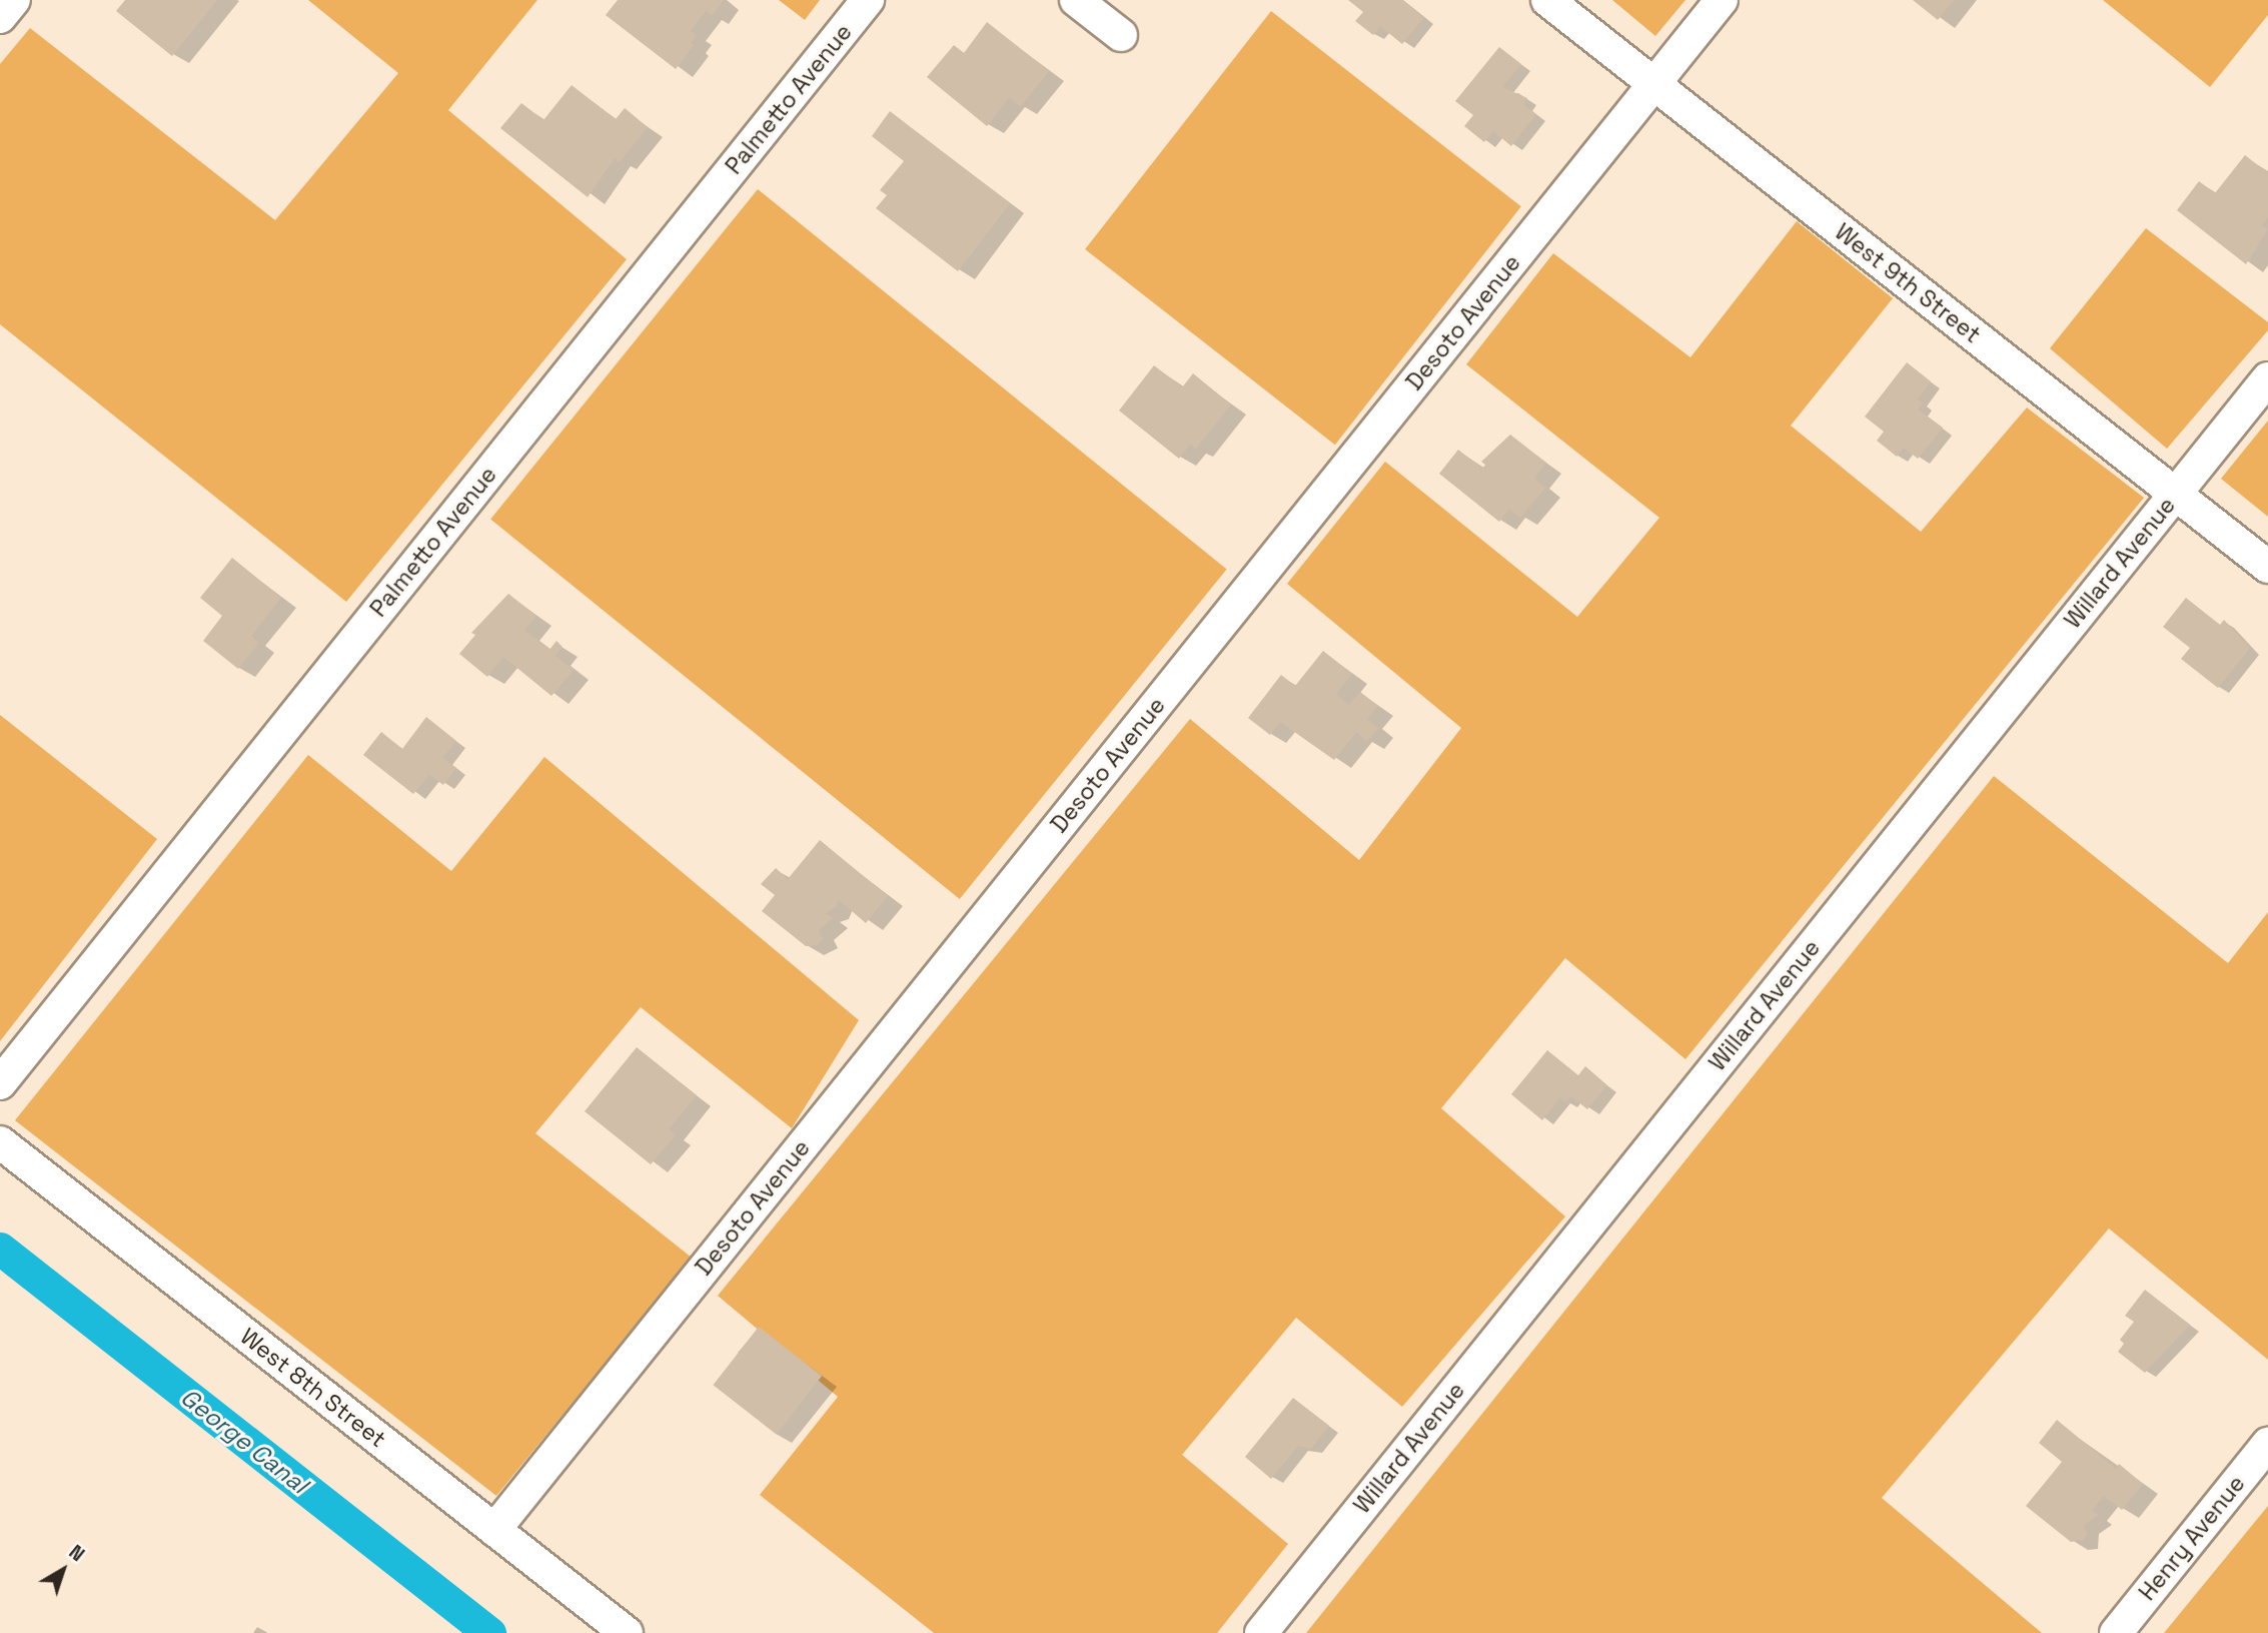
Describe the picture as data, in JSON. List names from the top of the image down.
{
  "streets": {
    "street": [
      "Palmetto Avenue",
      "West 9th Street",
      "Desoto Avenue",
      "Willard Avenue",
      "West 8th Street",
      "Henry Avenue"
    ]
  },
  "crossings": [
    ["West 9th Street", "Desoto Avenue"],
    ["West 9th Street", "Willard Avenue"],
    ["Desoto Avenue", "West 8th Street"]
  ],
  "water": ["George Canal"],
  "north": "top right"
}
